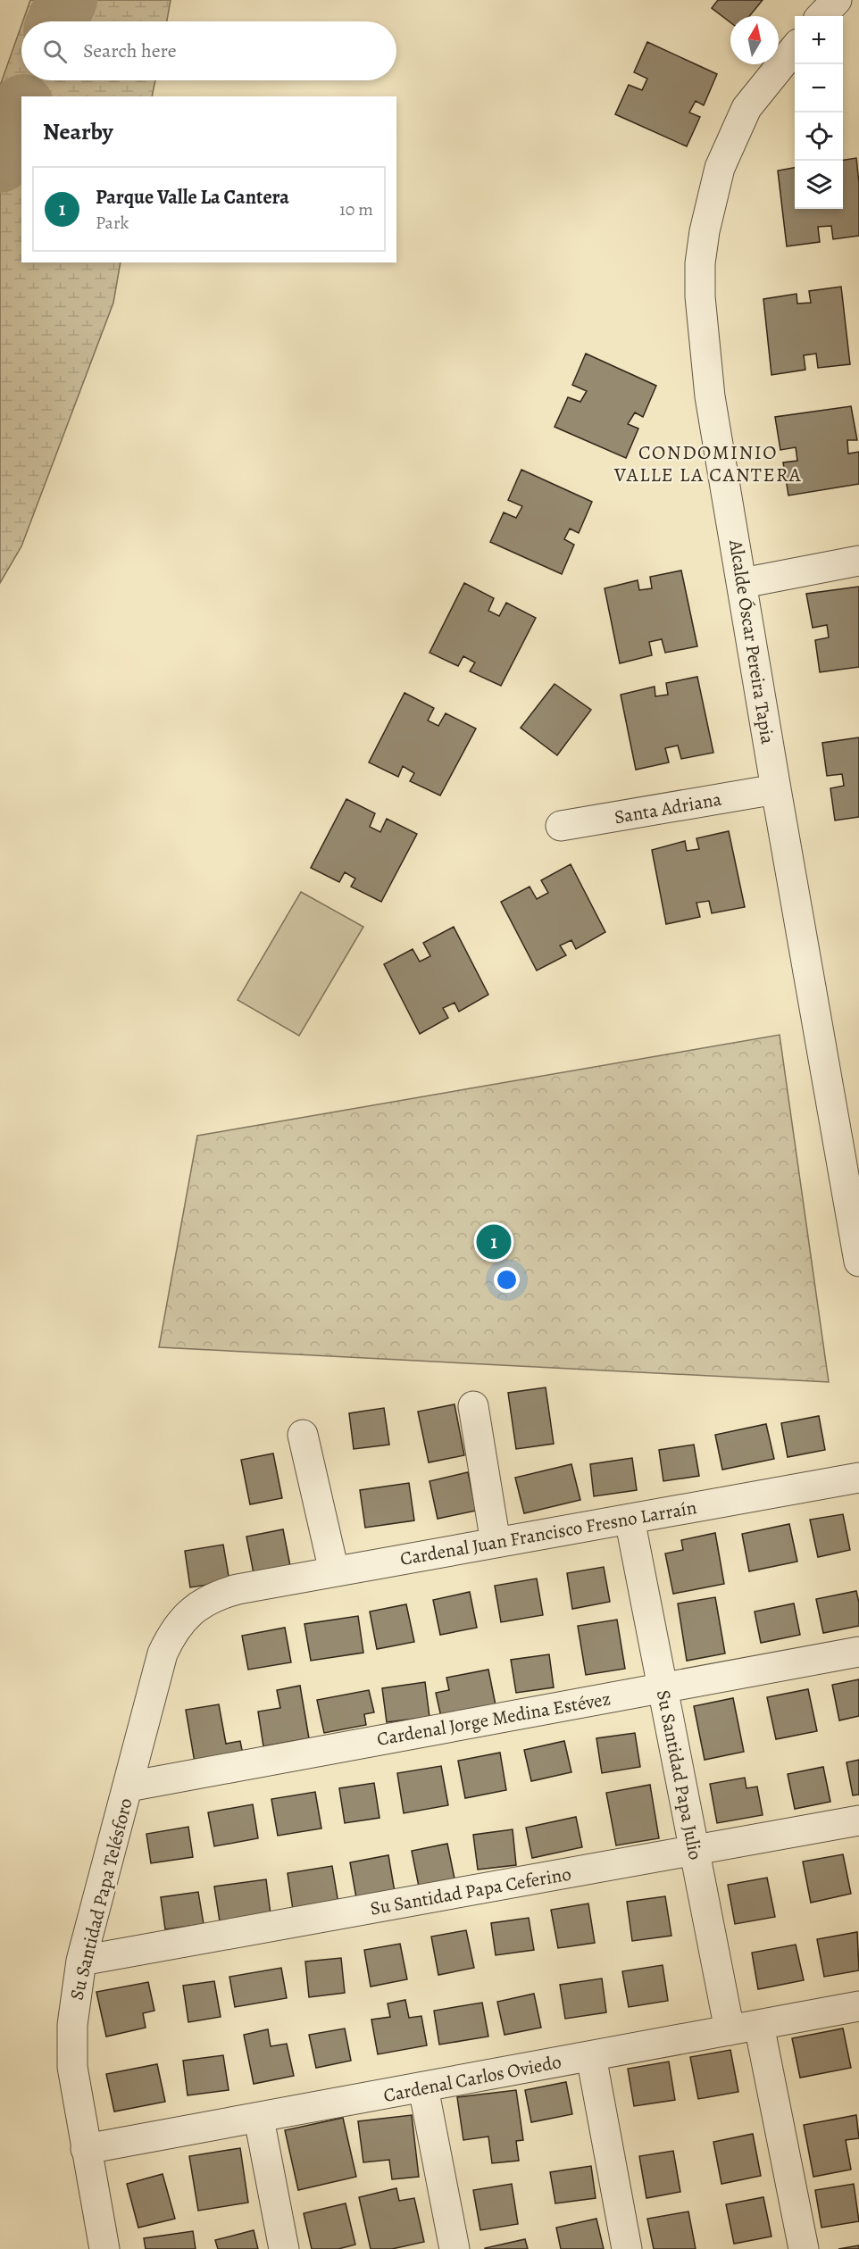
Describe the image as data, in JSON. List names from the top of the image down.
{
  "streets": {
    "street": [
      "Alcalde Óscar Pereira Tapia",
      "Santa Adriana",
      "Cardenal Juan Francisco Fresno Larraín",
      "Cardenal Jorge Medina Estévez",
      "Su Santidad Papa Julio",
      "Su Santidad Papa Ceferino",
      "Su Santidad Papa Telésforo",
      "Cardenal Carlos Oviedo"
    ]
  },
  "crossings": [
    ["Alcalde Óscar Pereira Tapia", "Santa Adriana"],
    ["Cardenal Juan Francisco Fresno Larraín", "Su Santidad Papa Julio"],
    ["Cardenal Juan Francisco Fresno Larraín", "Su Santidad Papa Telésforo"],
    ["Cardenal Jorge Medina Estévez", "Su Santidad Papa Julio"],
    ["Cardenal Jorge Medina Estévez", "Su Santidad Papa Telésforo"],
    ["Su Santidad Papa Julio", "Su Santidad Papa Ceferino"],
    ["Su Santidad Papa Julio", "Cardenal Carlos Oviedo"],
    ["Su Santidad Papa Ceferino", "Su Santidad Papa Telésforo"],
    ["Su Santidad Papa Telésforo", "Cardenal Carlos Oviedo"]
  ],
  "districts": ["CONDOMINIO VALLE LA CANTERA"],
  "north": "top",
  "page": {
    "map_buttons": ["+", "−"],
    "search": "Search here",
    "heading": "Nearby",
    "list": [
      {
        "mark": "1",
        "name": "Parque Valle La Cantera",
        "note": "Park",
        "value": "10 m"
      }
    ],
    "pins": "1"
  }
}
